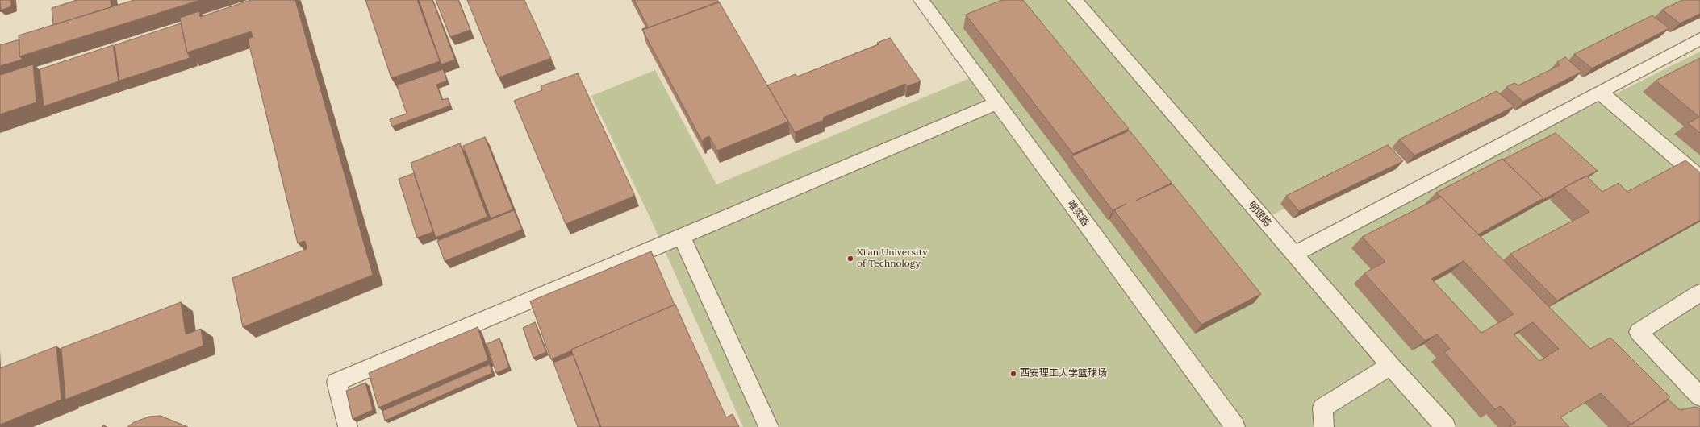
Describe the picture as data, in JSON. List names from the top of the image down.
{
  "streets": {
    "street": ["唯实路", "明理路"]
  },
  "places": ["Xi'an University of Technology", "西安理工大学篮球场"]
}
